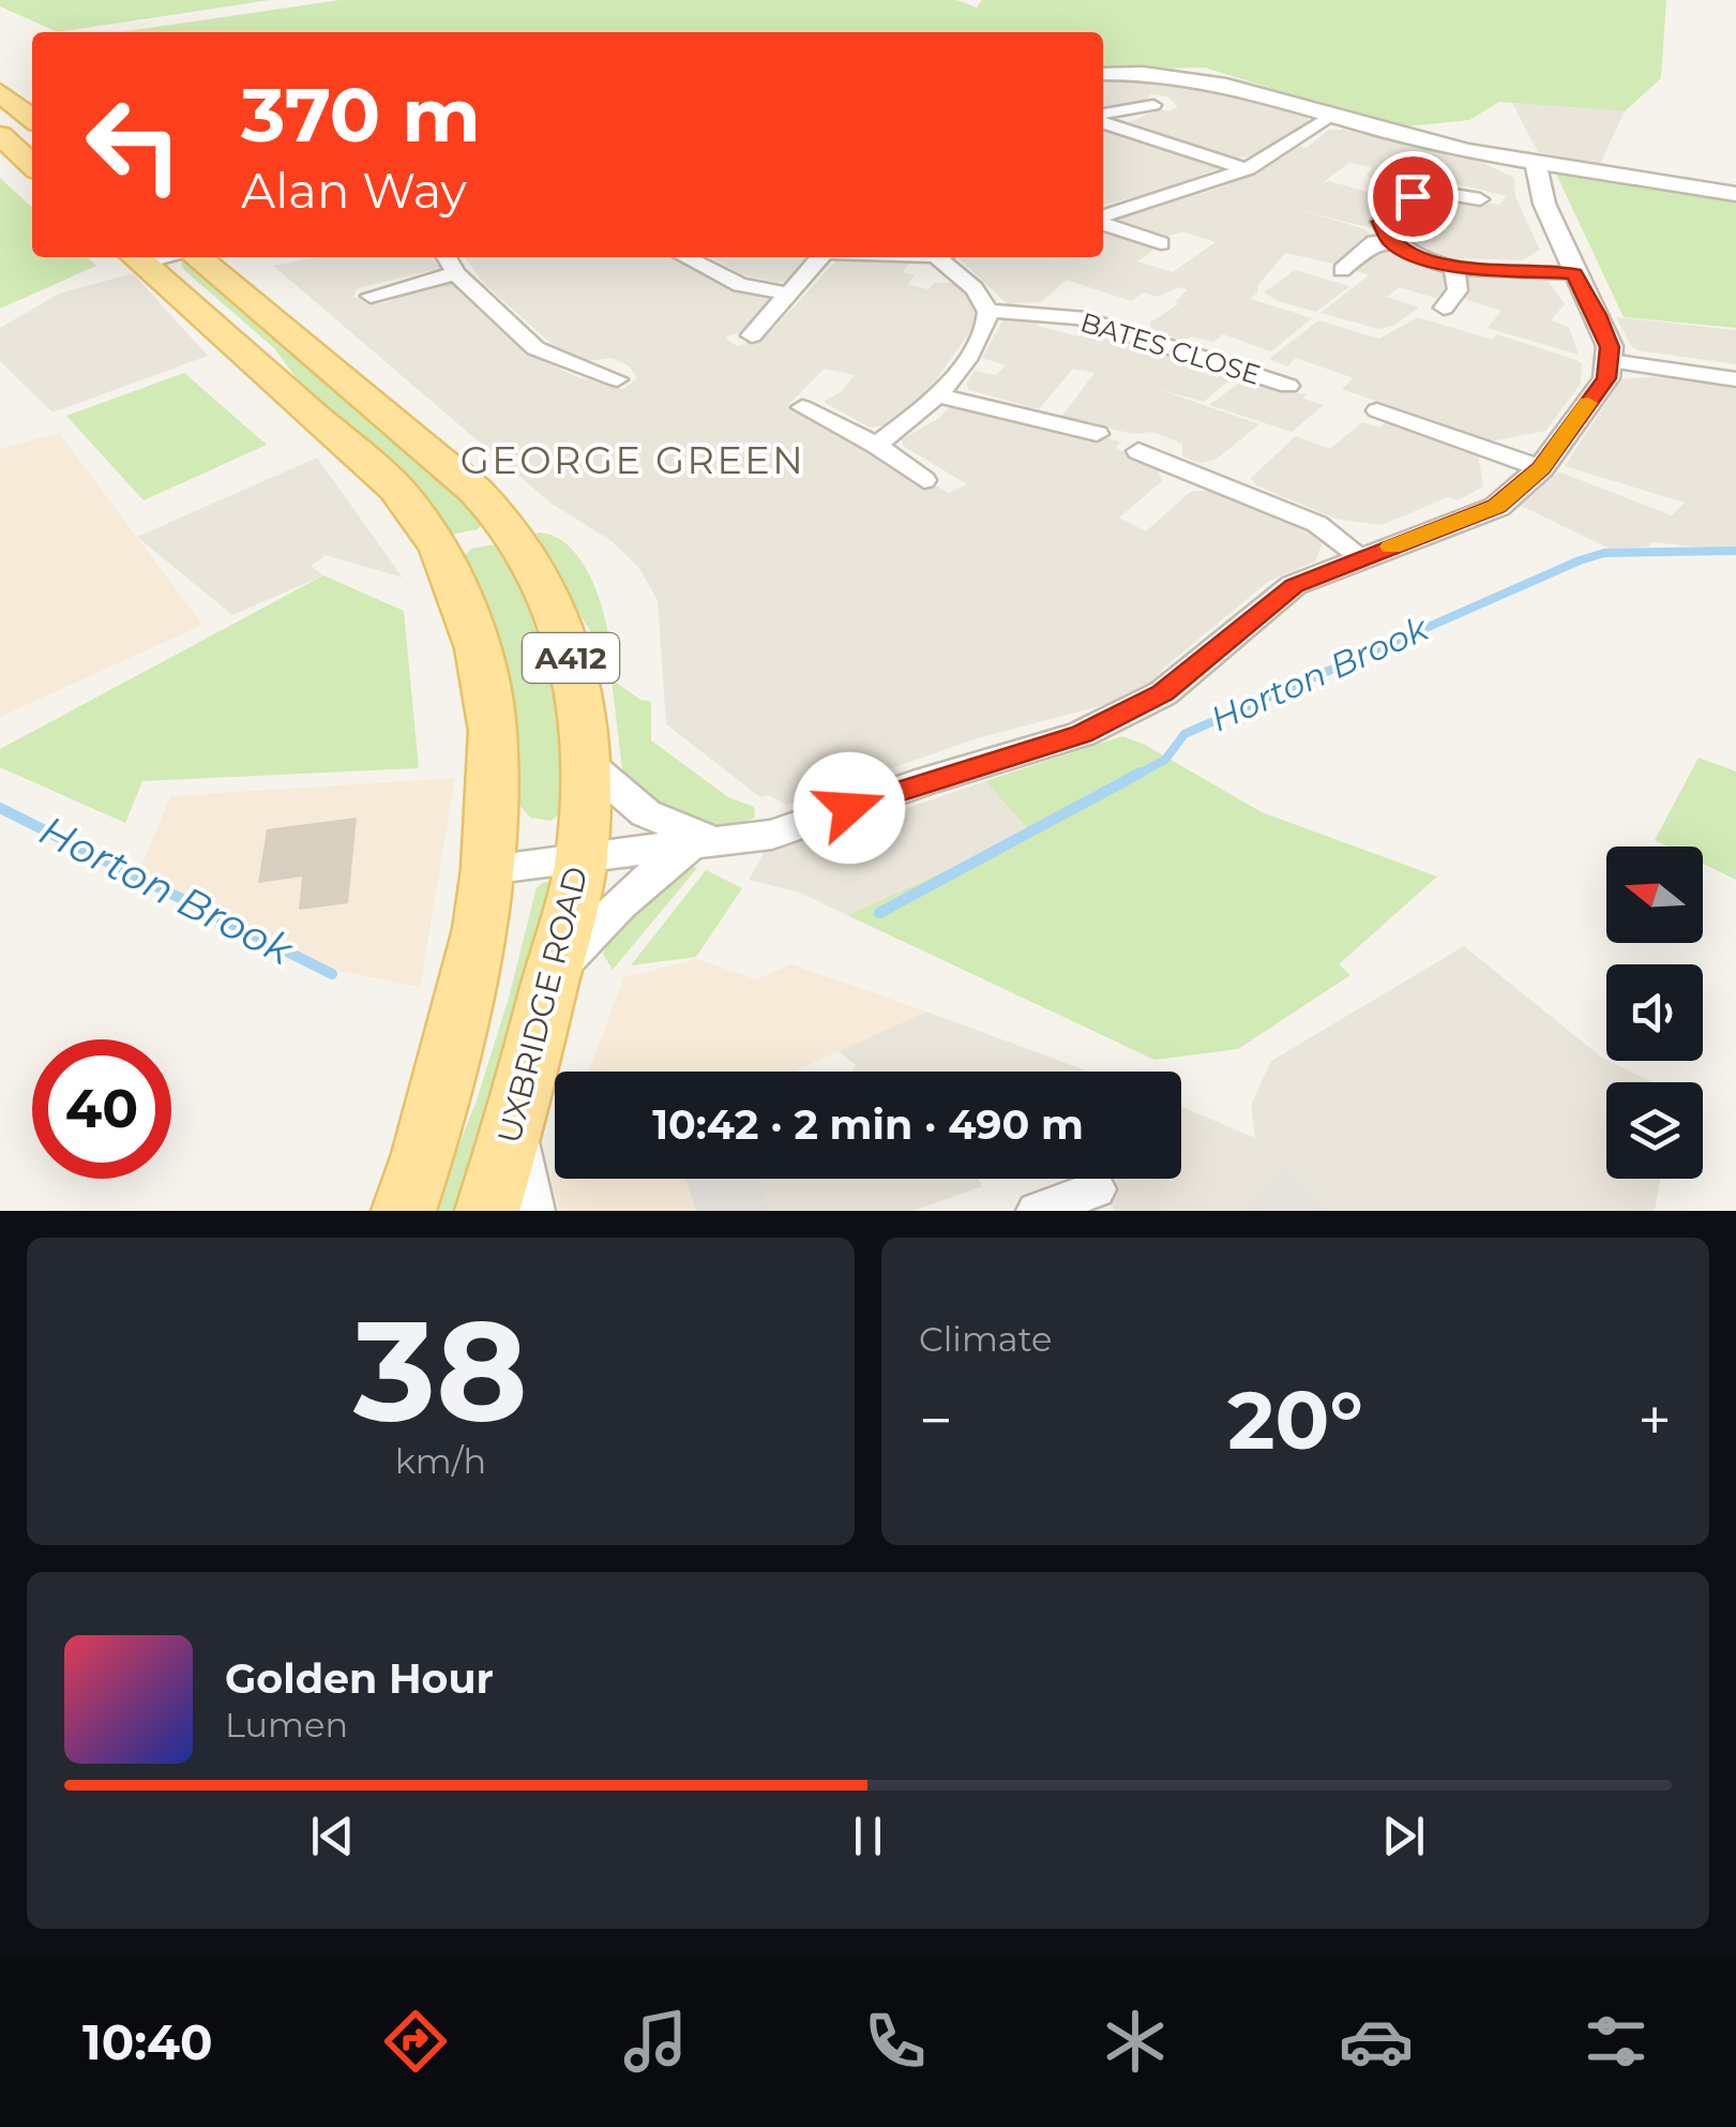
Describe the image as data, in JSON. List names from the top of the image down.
{
  "streets": {
    "main road": ["A412", "UXBRIDGE ROAD"],
    "street": ["BATES CLOSE"]
  },
  "districts": ["GEORGE GREEN"],
  "water": ["Horton Brook"],
  "north": "left",
  "page": {
    "turn": ["370 m", "Alan Way"],
    "limit": "40",
    "trip": "10:42 · 2 min · 490 m",
    "tile": [
      ["38", "km/h"],
      "Climate"
    ],
    "heat": ["−", "20°", "+"],
    "song": ["Golden Hour", "Lumen"],
    "tabs": "10:40"
  }
}
